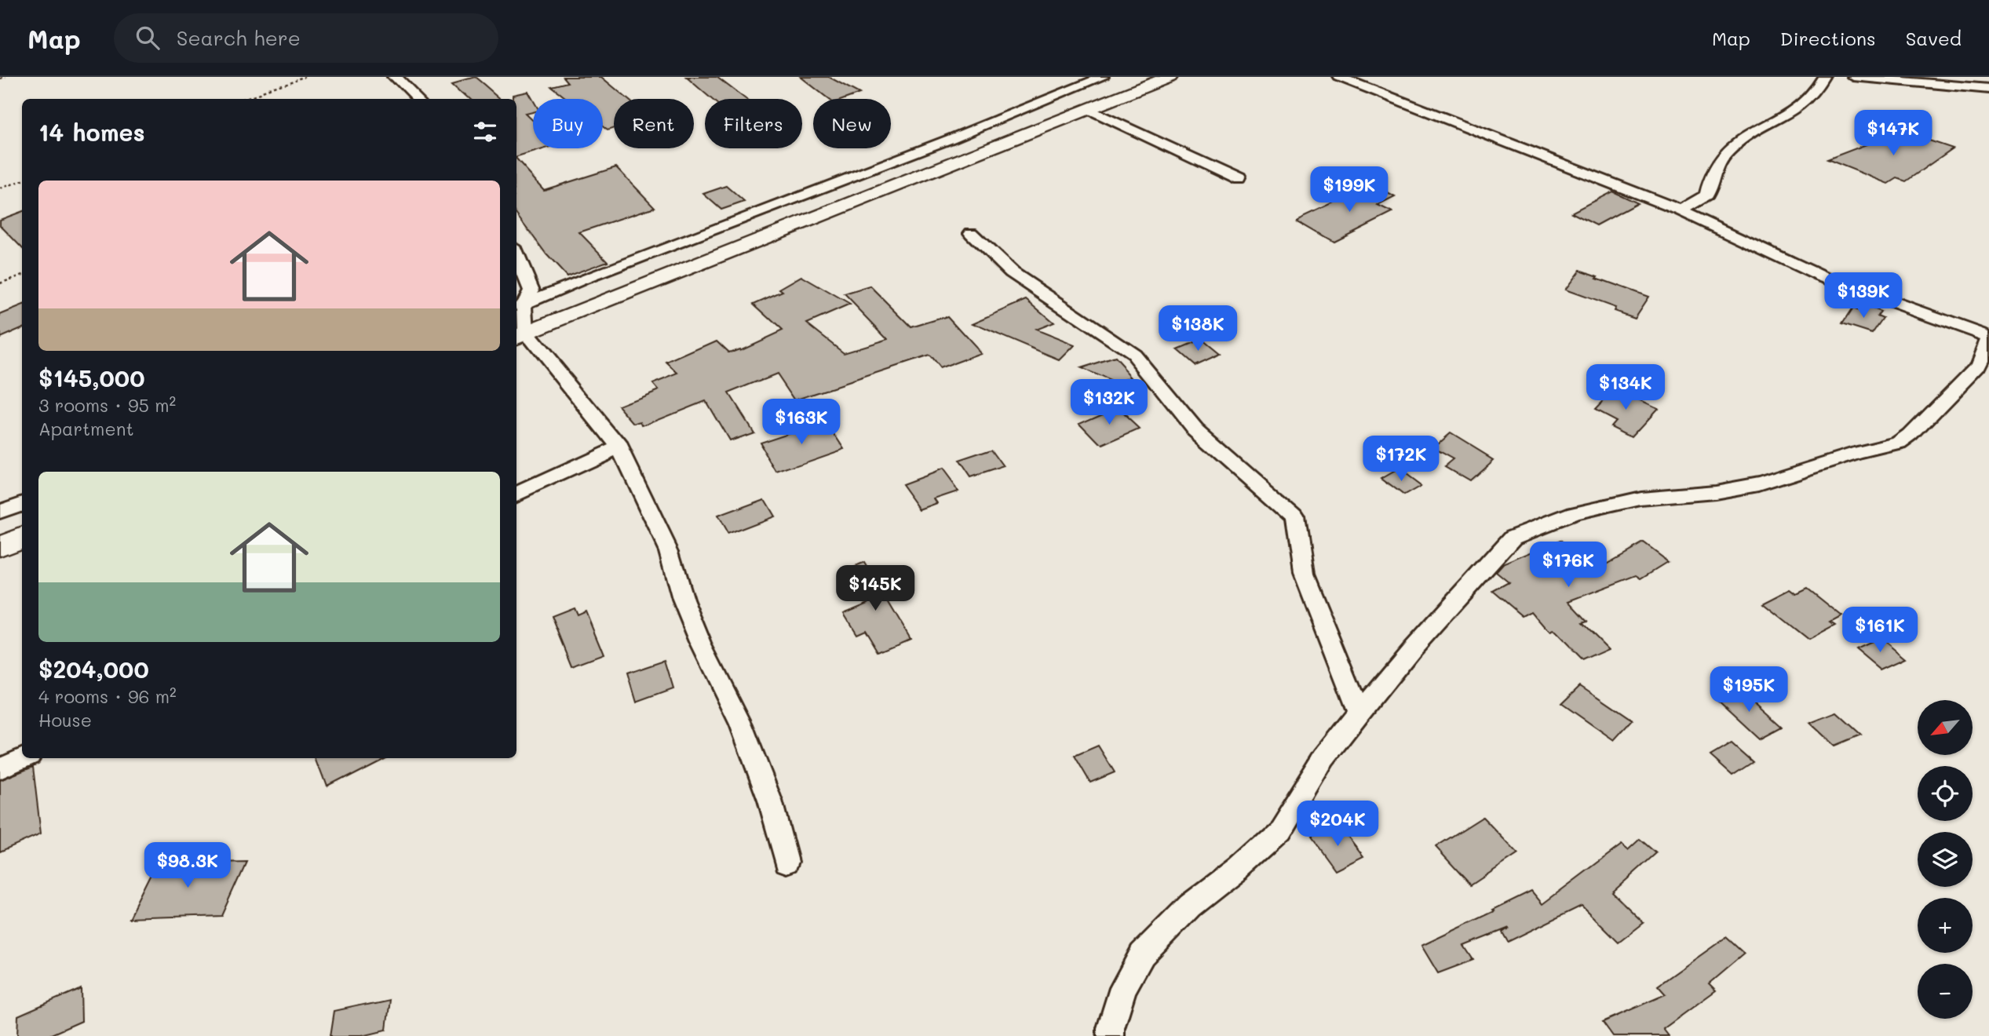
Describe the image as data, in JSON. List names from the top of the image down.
{
  "north": "bottom left",
  "page": {
    "header": "Map",
    "search": "Search here",
    "nav": ["Map", "Directions", "Saved"],
    "chip": [
      "Buy",
      "Rent",
      "Filters",
      "New"
    ],
    "heading": "14 homes",
    "price": [
      "$147K",
      "$199K",
      "$139K",
      "$138K",
      "$134K",
      "$132K",
      "$163K",
      "$172K",
      "$176K",
      "$145K",
      "$161K",
      "$195K",
      "$204K",
      "$98.3K"
    ],
    "list": [
      {
        "name": "$145,000",
        "note": "3 rooms · 95 m² · Apartment"
      },
      {
        "name": "$204,000",
        "note": "4 rooms · 96 m² · House"
      }
    ],
    "map_buttons": ["+", "−"]
  }
}
